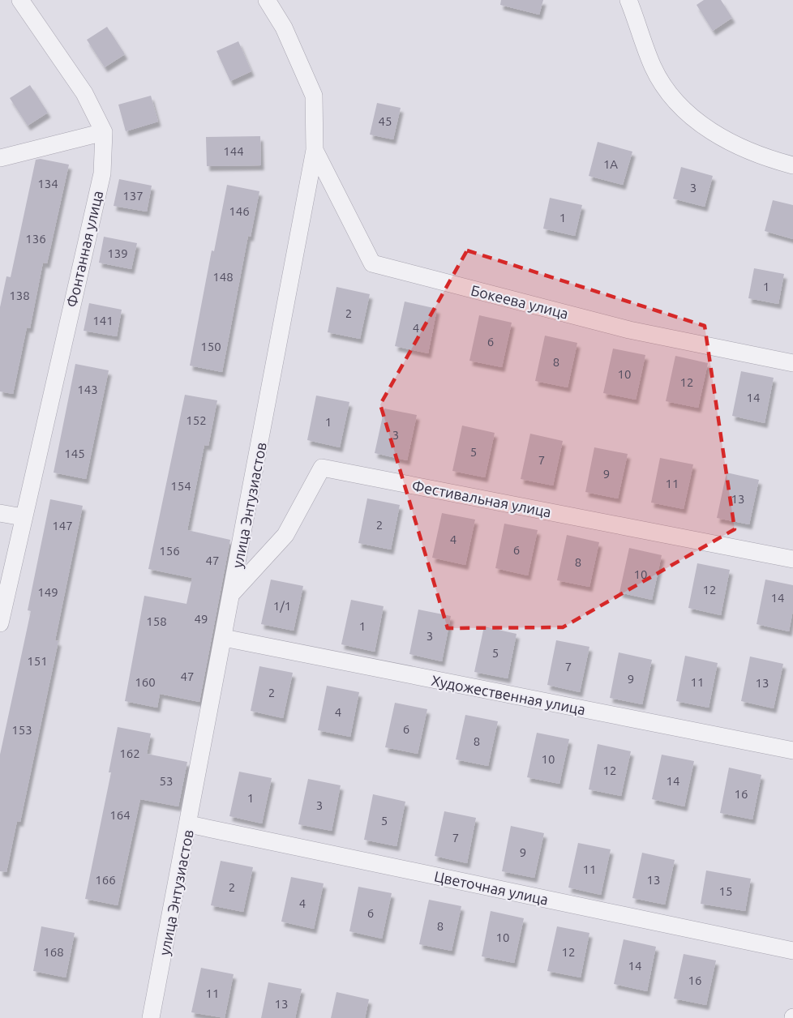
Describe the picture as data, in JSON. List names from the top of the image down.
{
  "streets": {
    "street": [
      "Фонтанная улица",
      "Бокеева улица",
      "Фестивальная улица",
      "улица Энтузиастов",
      "Художественная улица",
      "Цветочная улица"
    ]
  },
  "crossings": [
    ["Бокеева улица", "улица Энтузиастов"],
    ["Фестивальная улица", "улица Энтузиастов"],
    ["улица Энтузиастов", "Художественная улица"],
    ["улица Энтузиастов", "Цветочная улица"]
  ],
  "house_numbers": [
    "45",
    "144",
    "1А",
    "134",
    "3",
    "137",
    "146",
    "1",
    "136",
    "139",
    "148",
    "1",
    "138",
    "2",
    "141",
    "4",
    "6",
    "150",
    "8",
    "10",
    "12",
    "143",
    "14",
    "152",
    "1",
    "3",
    "5",
    "145",
    "7",
    "9",
    "11",
    "154",
    "13",
    "2",
    "147",
    "4",
    "6",
    "156",
    "47",
    "8",
    "10",
    "12",
    "149",
    "14",
    "1/1",
    "49",
    "158",
    "1",
    "3",
    "5",
    "151",
    "7",
    "47",
    "9",
    "160",
    "11",
    "13",
    "2",
    "4",
    "6",
    "153",
    "8",
    "162",
    "10",
    "12",
    "53",
    "14",
    "16",
    "1",
    "3",
    "164",
    "5",
    "7",
    "9",
    "11",
    "166",
    "13",
    "2",
    "15",
    "4",
    "6",
    "8",
    "10",
    "168",
    "12",
    "14",
    "16",
    "11",
    "13"
  ]
}
